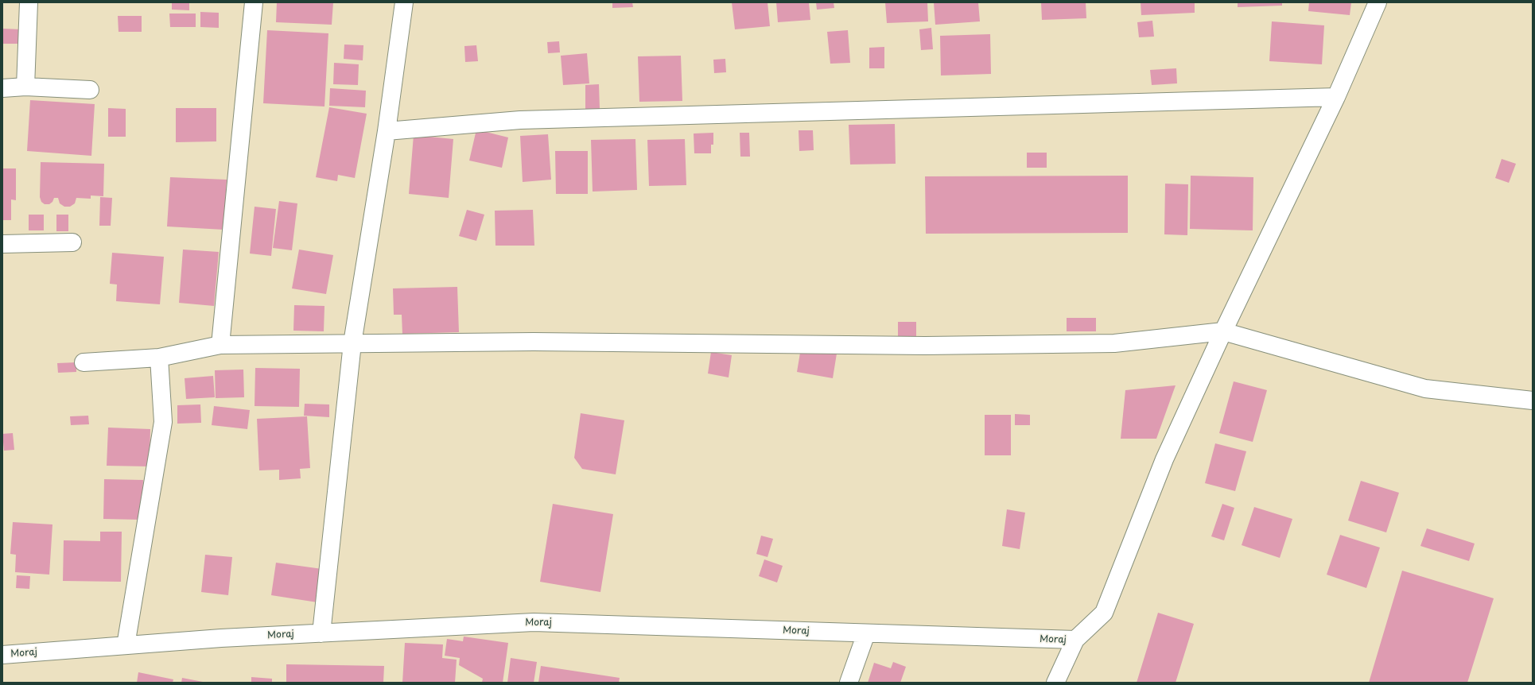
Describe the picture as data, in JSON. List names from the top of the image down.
{
  "streets": {
    "street": ["Moraj"]
  }
}
